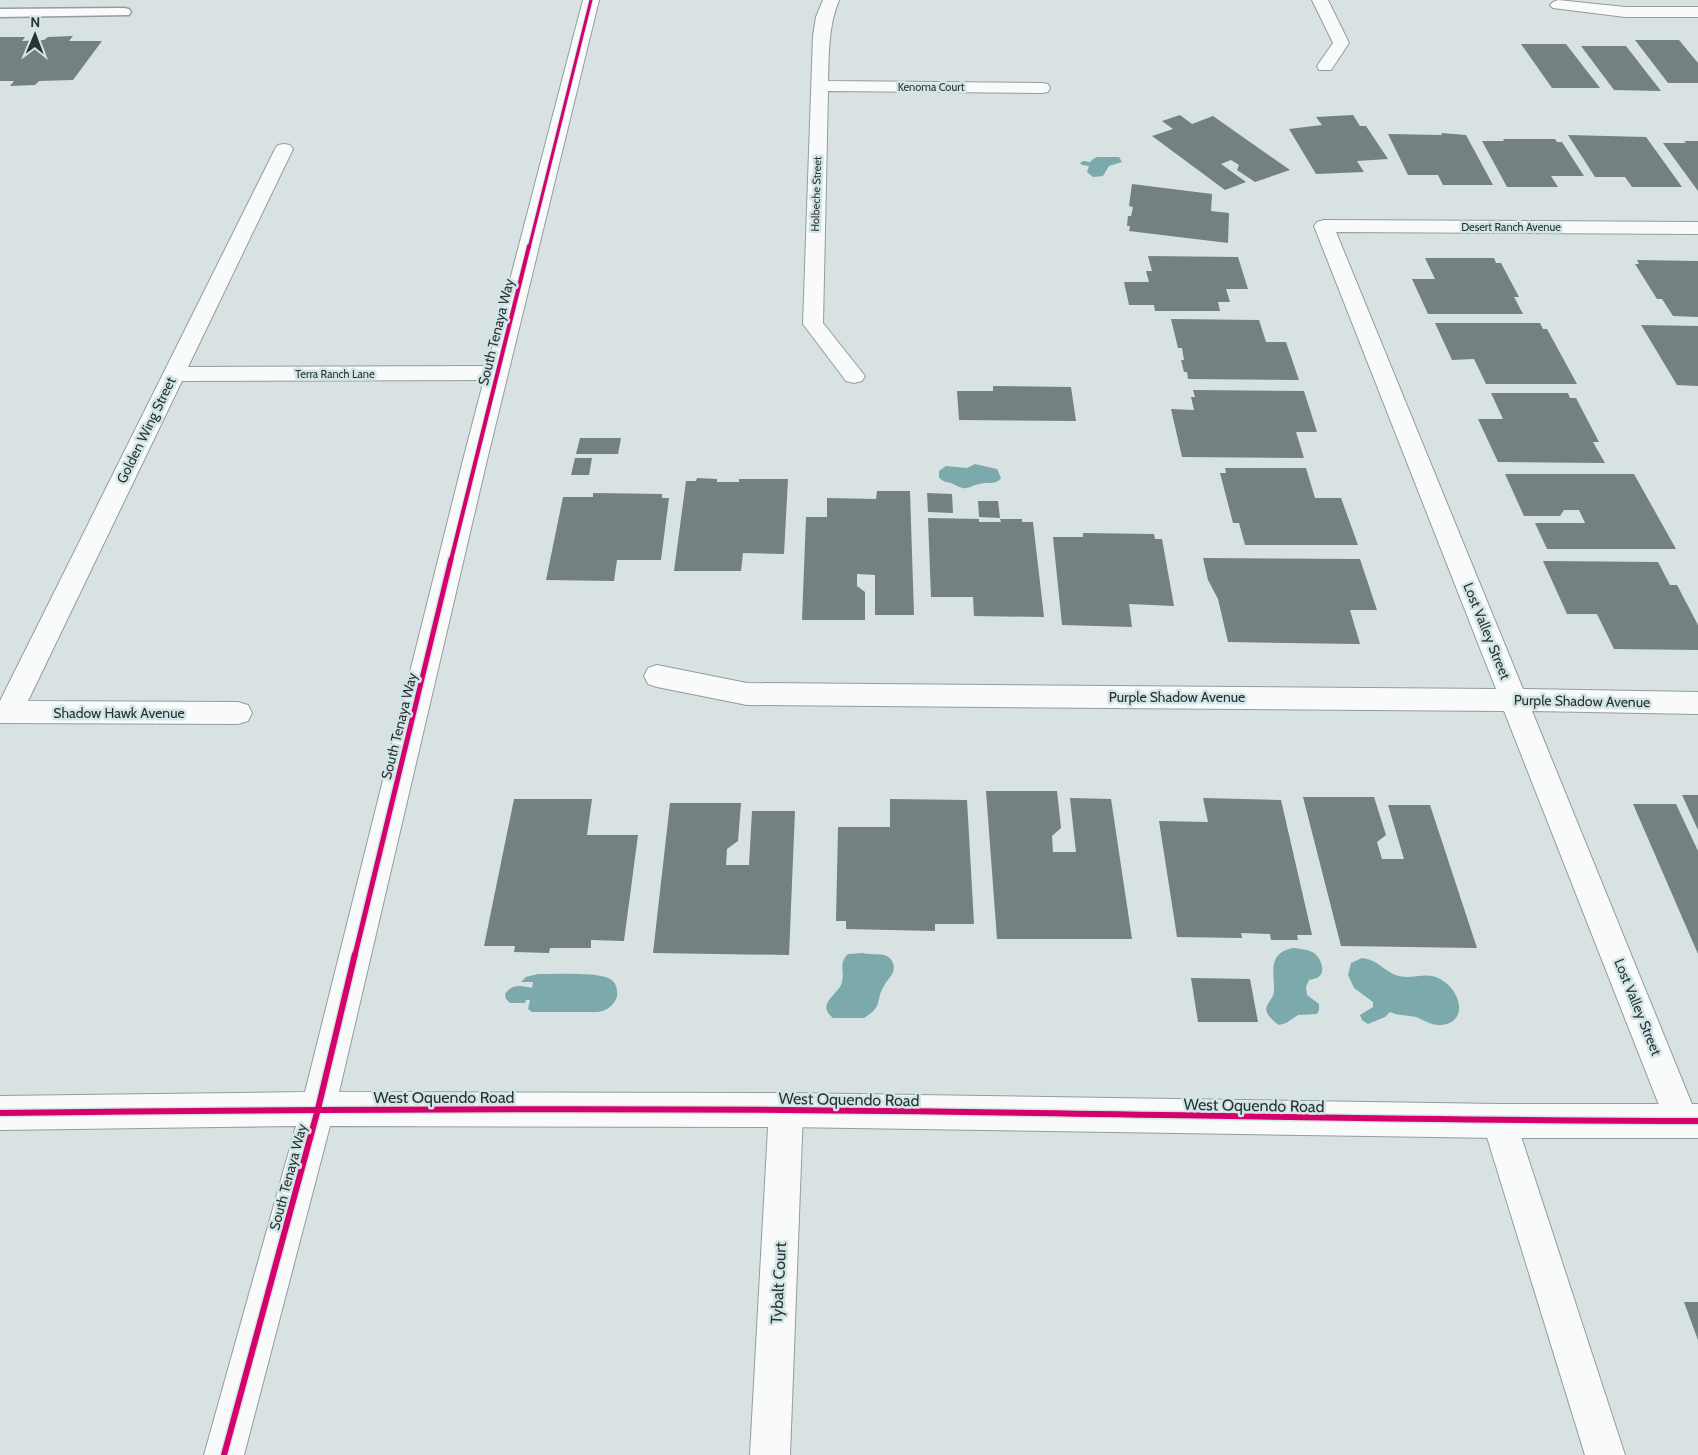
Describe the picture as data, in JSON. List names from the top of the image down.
{
  "streets": {
    "street": [
      "Kenoma Court",
      "Holbeche Street",
      "Desert Ranch Avenue",
      "South Tenaya Way",
      "Terra Ranch Lane",
      "Golden Wing Street",
      "Lost Valley Street",
      "Purple Shadow Avenue",
      "Shadow Hawk Avenue",
      "West Oquendo Road",
      "Tybalt Court"
    ]
  },
  "crossings": [
    ["Kenoma Court", "Holbeche Street"],
    ["Desert Ranch Avenue", "Lost Valley Street"],
    ["South Tenaya Way", "Terra Ranch Lane"],
    ["South Tenaya Way", "West Oquendo Road"],
    ["Terra Ranch Lane", "Golden Wing Street"],
    ["Golden Wing Street", "Shadow Hawk Avenue"],
    ["Lost Valley Street", "Purple Shadow Avenue"],
    ["Lost Valley Street", "West Oquendo Road"],
    ["West Oquendo Road", "Tybalt Court"]
  ],
  "north": "top"
}
